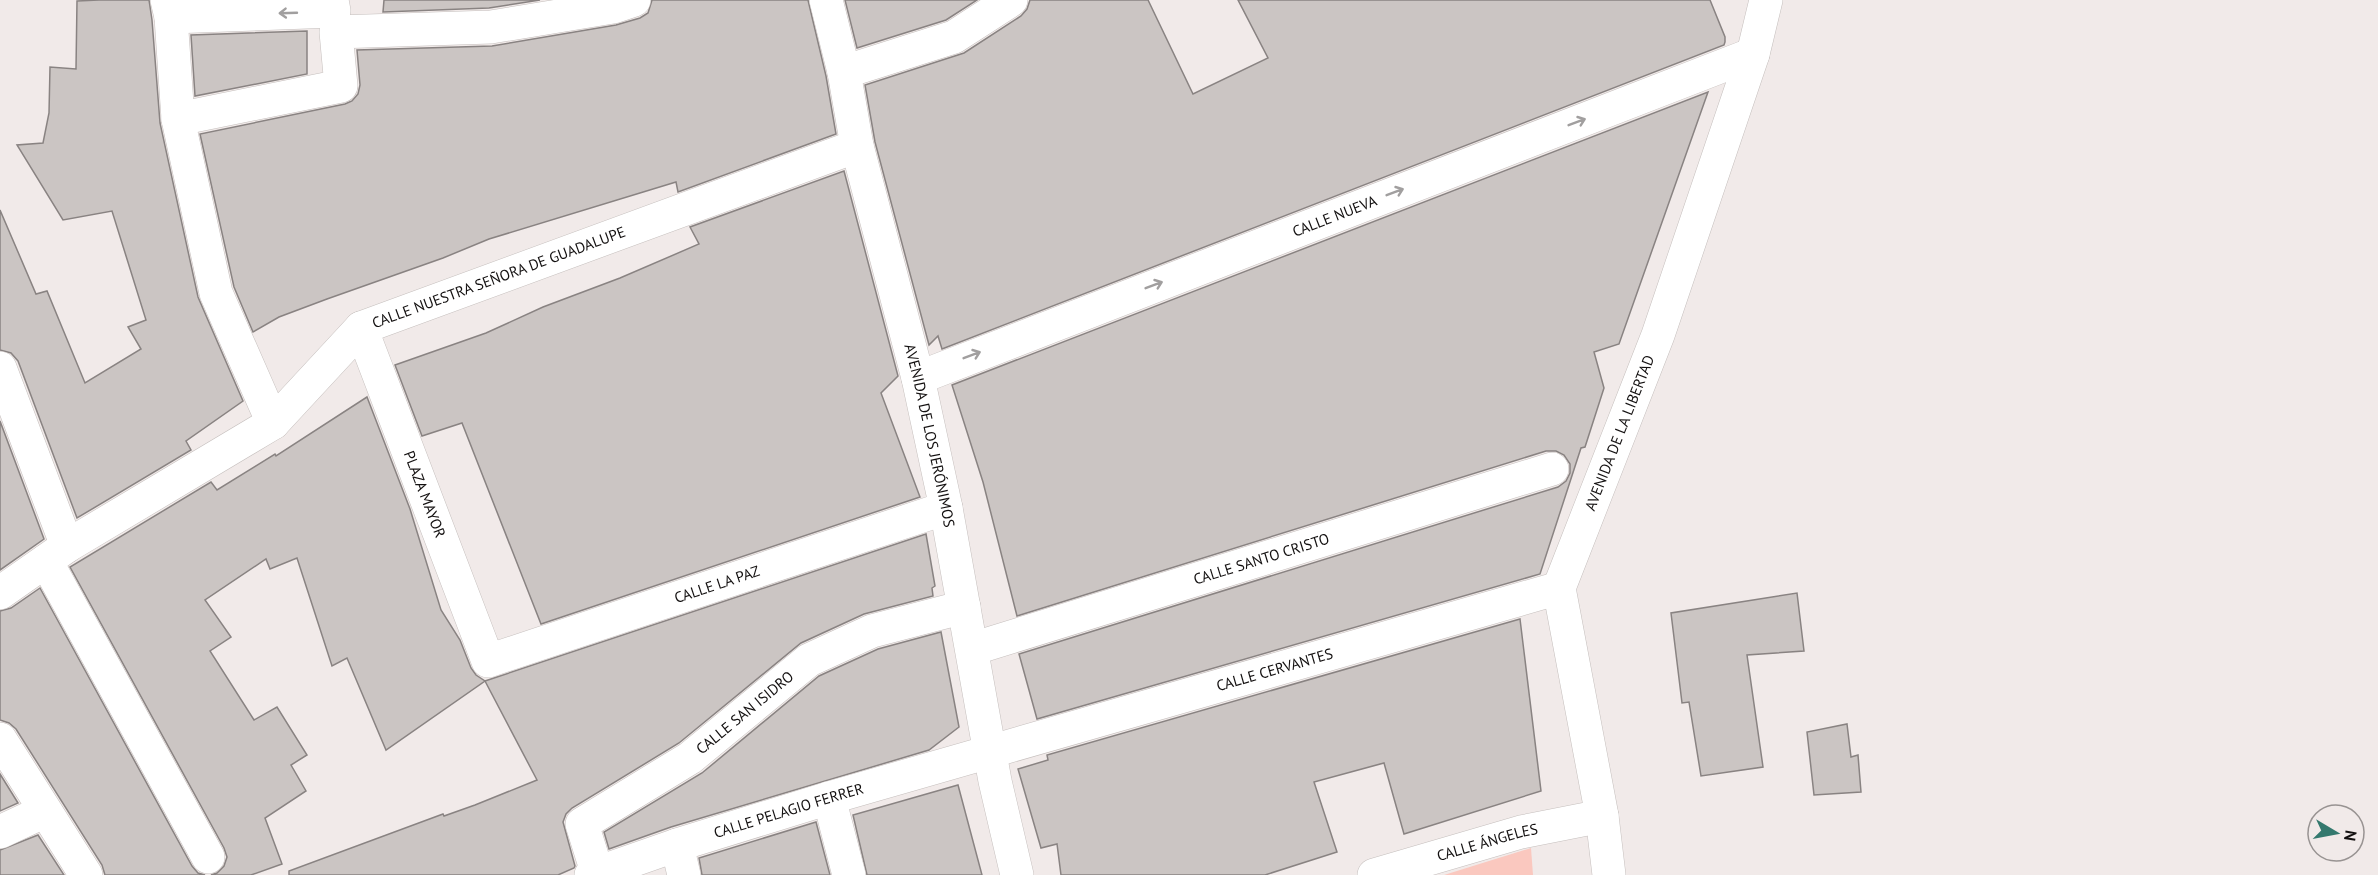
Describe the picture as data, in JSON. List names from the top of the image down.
{
  "streets": {
    "street": [
      "CALLE NUEVA",
      "CALLE NUESTRA SEÑORA DE GUADALUPE",
      "AVENIDA DE LA LIBERTAD",
      "AVENIDA DE LOS JERÓNIMOS",
      "PLAZA MAYOR",
      "CALLE SANTO CRISTO",
      "CALLE LA PAZ",
      "CALLE CERVANTES",
      "CALLE SAN ISIDRO",
      "CALLE PELAGIO FERRER",
      "CALLE ÁNGELES"
    ]
  },
  "crossings": [
    ["CALLE NUEVA", "AVENIDA DE LA LIBERTAD"],
    ["CALLE NUEVA", "AVENIDA DE LOS JERÓNIMOS"],
    ["CALLE NUESTRA SEÑORA DE GUADALUPE", "AVENIDA DE LOS JERÓNIMOS"],
    ["CALLE NUESTRA SEÑORA DE GUADALUPE", "PLAZA MAYOR"],
    ["AVENIDA DE LA LIBERTAD", "CALLE CERVANTES"],
    ["AVENIDA DE LOS JERÓNIMOS", "CALLE SANTO CRISTO"],
    ["AVENIDA DE LOS JERÓNIMOS", "CALLE LA PAZ"],
    ["AVENIDA DE LOS JERÓNIMOS", "CALLE CERVANTES"],
    ["AVENIDA DE LOS JERÓNIMOS", "CALLE SAN ISIDRO"],
    ["AVENIDA DE LOS JERÓNIMOS", "CALLE PELAGIO FERRER"],
    ["PLAZA MAYOR", "CALLE LA PAZ"],
    ["CALLE CERVANTES", "CALLE PELAGIO FERRER"],
    ["CALLE SAN ISIDRO", "CALLE PELAGIO FERRER"]
  ],
  "one_way": ["CALLE NUEVA"],
  "north": "right"
}
